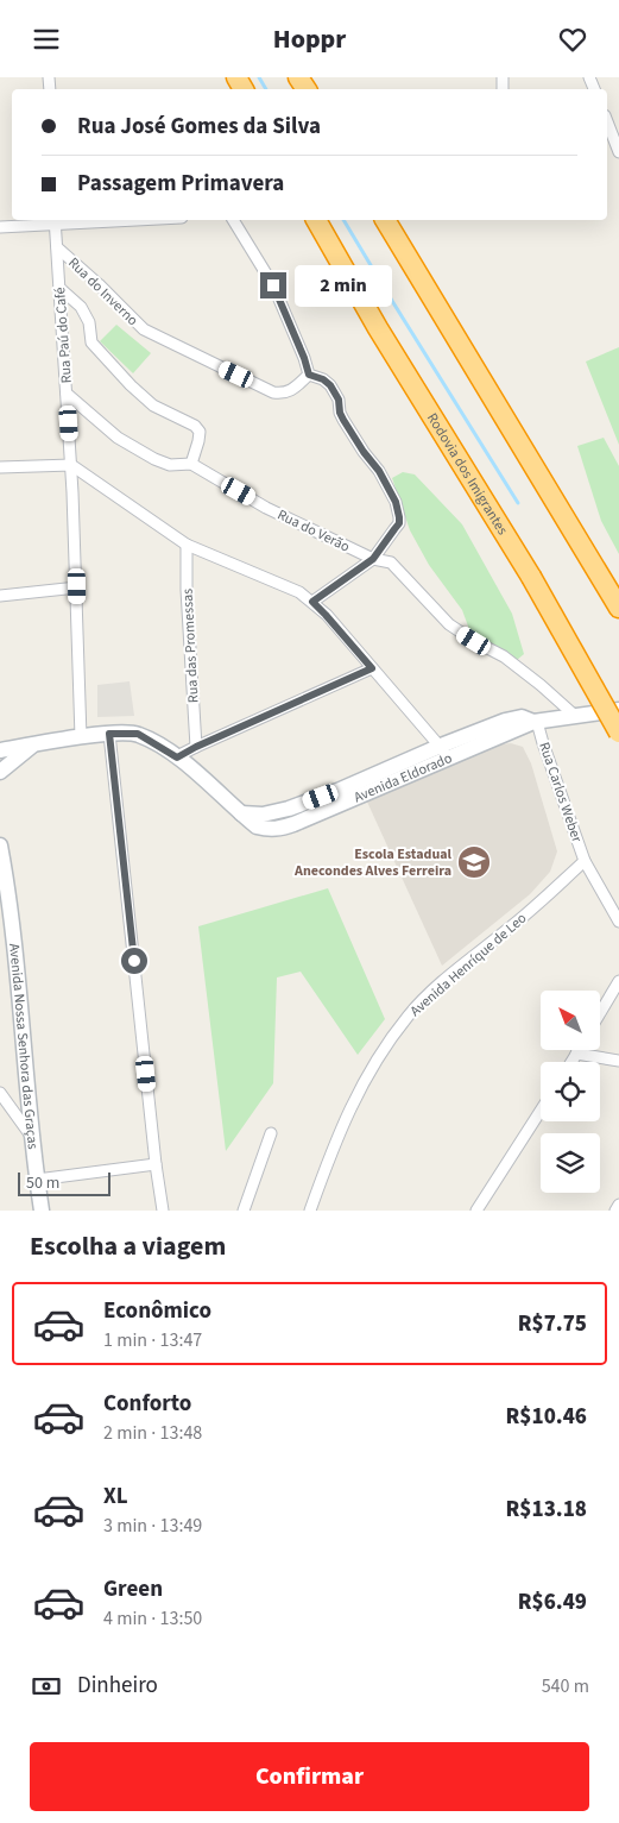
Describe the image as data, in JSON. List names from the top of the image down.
{
  "streets": {
    "highway": ["Rodovia dos Imigrantes"],
    "main road": ["Avenida Eldorado", "Avenida Nossa Senhora das Graças"],
    "street": [
      "Rua do Inverno",
      "Rua Paú do Café",
      "Rua do Verão",
      "Rua das Promessas",
      "Rua Carlos Weber",
      "Avenida Henríque de Leo"
    ]
  },
  "crossings": [
    ["Rua do Inverno", "Rua Paú do Café"],
    ["Rua Paú do Café", "Rua do Verão"],
    ["Rua Paú do Café", "Avenida Eldorado"],
    ["Rua do Verão", "Avenida Eldorado"],
    ["Avenida Eldorado", "Rua Carlos Weber"],
    ["Rua Carlos Weber", "Avenida Henríque de Leo"]
  ],
  "places": {
    "school or university": ["Escola Estadual Anecondes Alves Ferreira"]
  },
  "scale_bar": "50 m",
  "north": "top left",
  "page": {
    "header": "Hoppr",
    "banner": ["Rua José Gomes da Silva", "Passagem Primavera"],
    "bubble": "2 min",
    "scale": "50 m",
    "heading": "Escolha a viagem",
    "list": [
      {
        "name": "Econômico",
        "note": "1 min · 13:47",
        "value": "R$7.75"
      },
      {
        "name": "Conforto",
        "note": "2 min · 13:48",
        "value": "R$10.46"
      },
      {
        "name": "XL",
        "note": "3 min · 13:49",
        "value": "R$13.18"
      },
      {
        "name": "Green",
        "note": "4 min · 13:50",
        "value": "R$6.49"
      }
    ],
    "pay": ["Dinheiro", "540 m"],
    "buttons": "Confirmar"
  }
}
